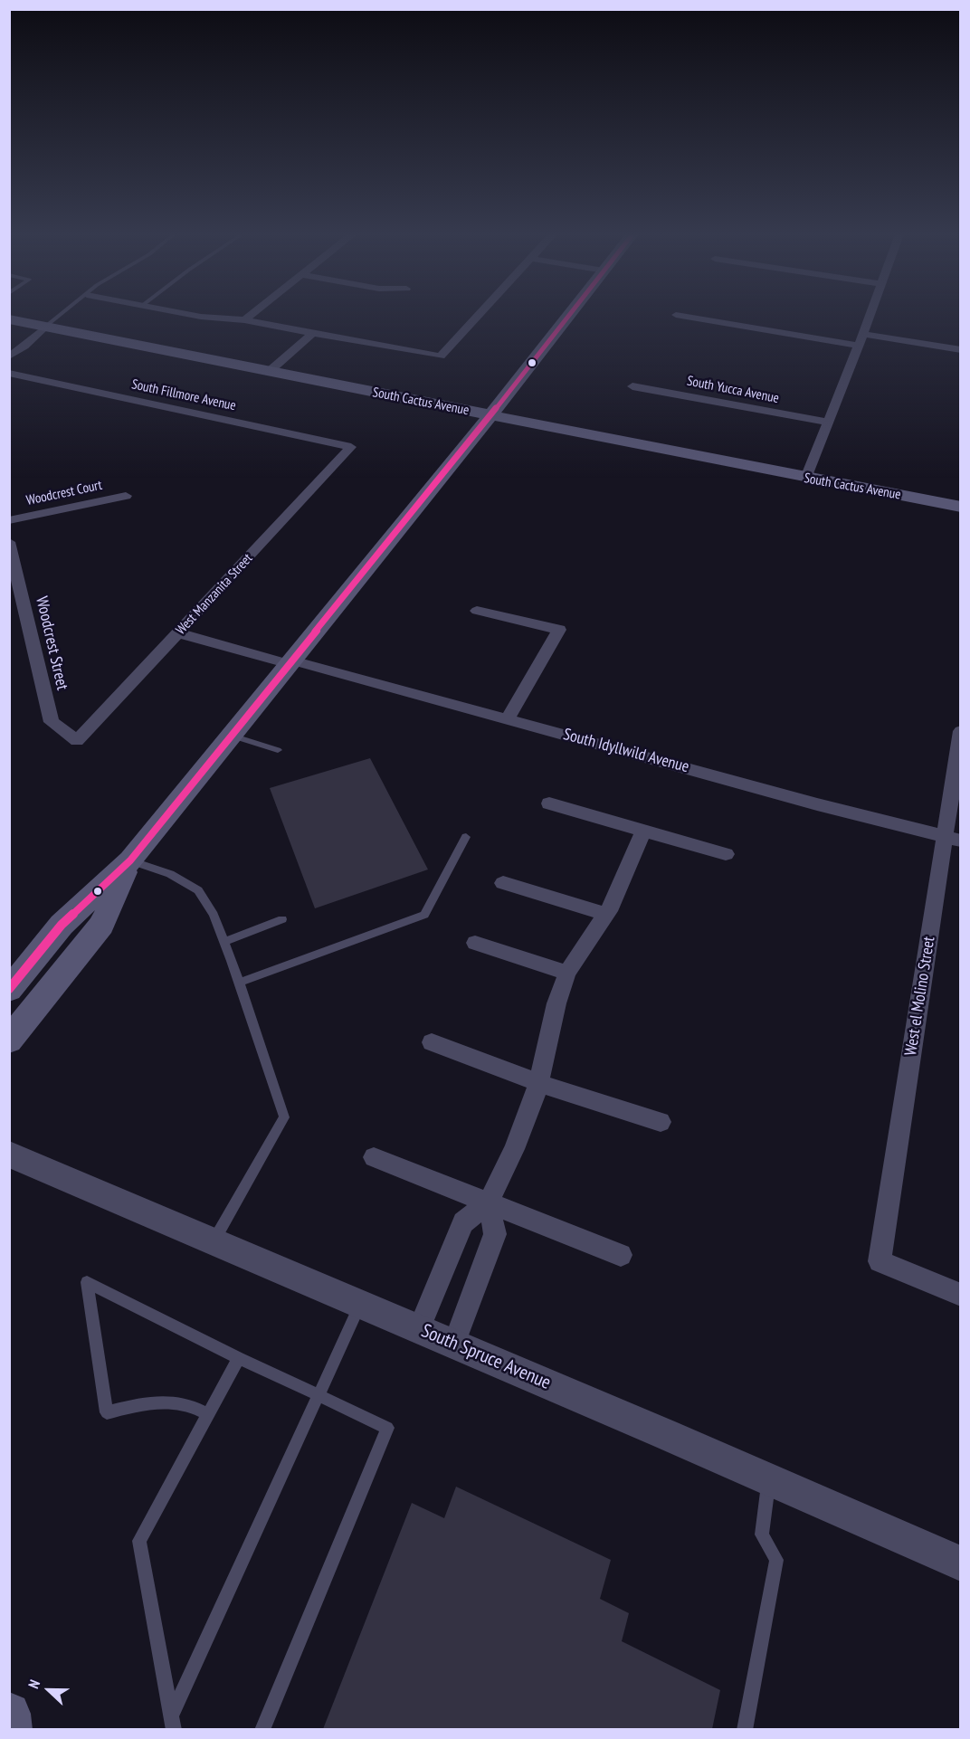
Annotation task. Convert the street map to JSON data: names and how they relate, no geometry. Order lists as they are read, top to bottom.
{
  "streets": {
    "main road": ["South Cactus Avenue"],
    "street": [
      "South Yucca Avenue",
      "South Fillmore Avenue",
      "Woodcrest Court",
      "West Manzanita Street",
      "Woodcrest Street",
      "South Idyllwild Avenue",
      "West el Molino Street",
      "South Spruce Avenue"
    ]
  },
  "crossings": [
    ["South Fillmore Avenue", "West Manzanita Street"],
    ["West Manzanita Street", "Woodcrest Street"],
    ["West Manzanita Street", "South Idyllwild Avenue"],
    ["South Idyllwild Avenue", "West el Molino Street"]
  ],
  "north": "left"
}
